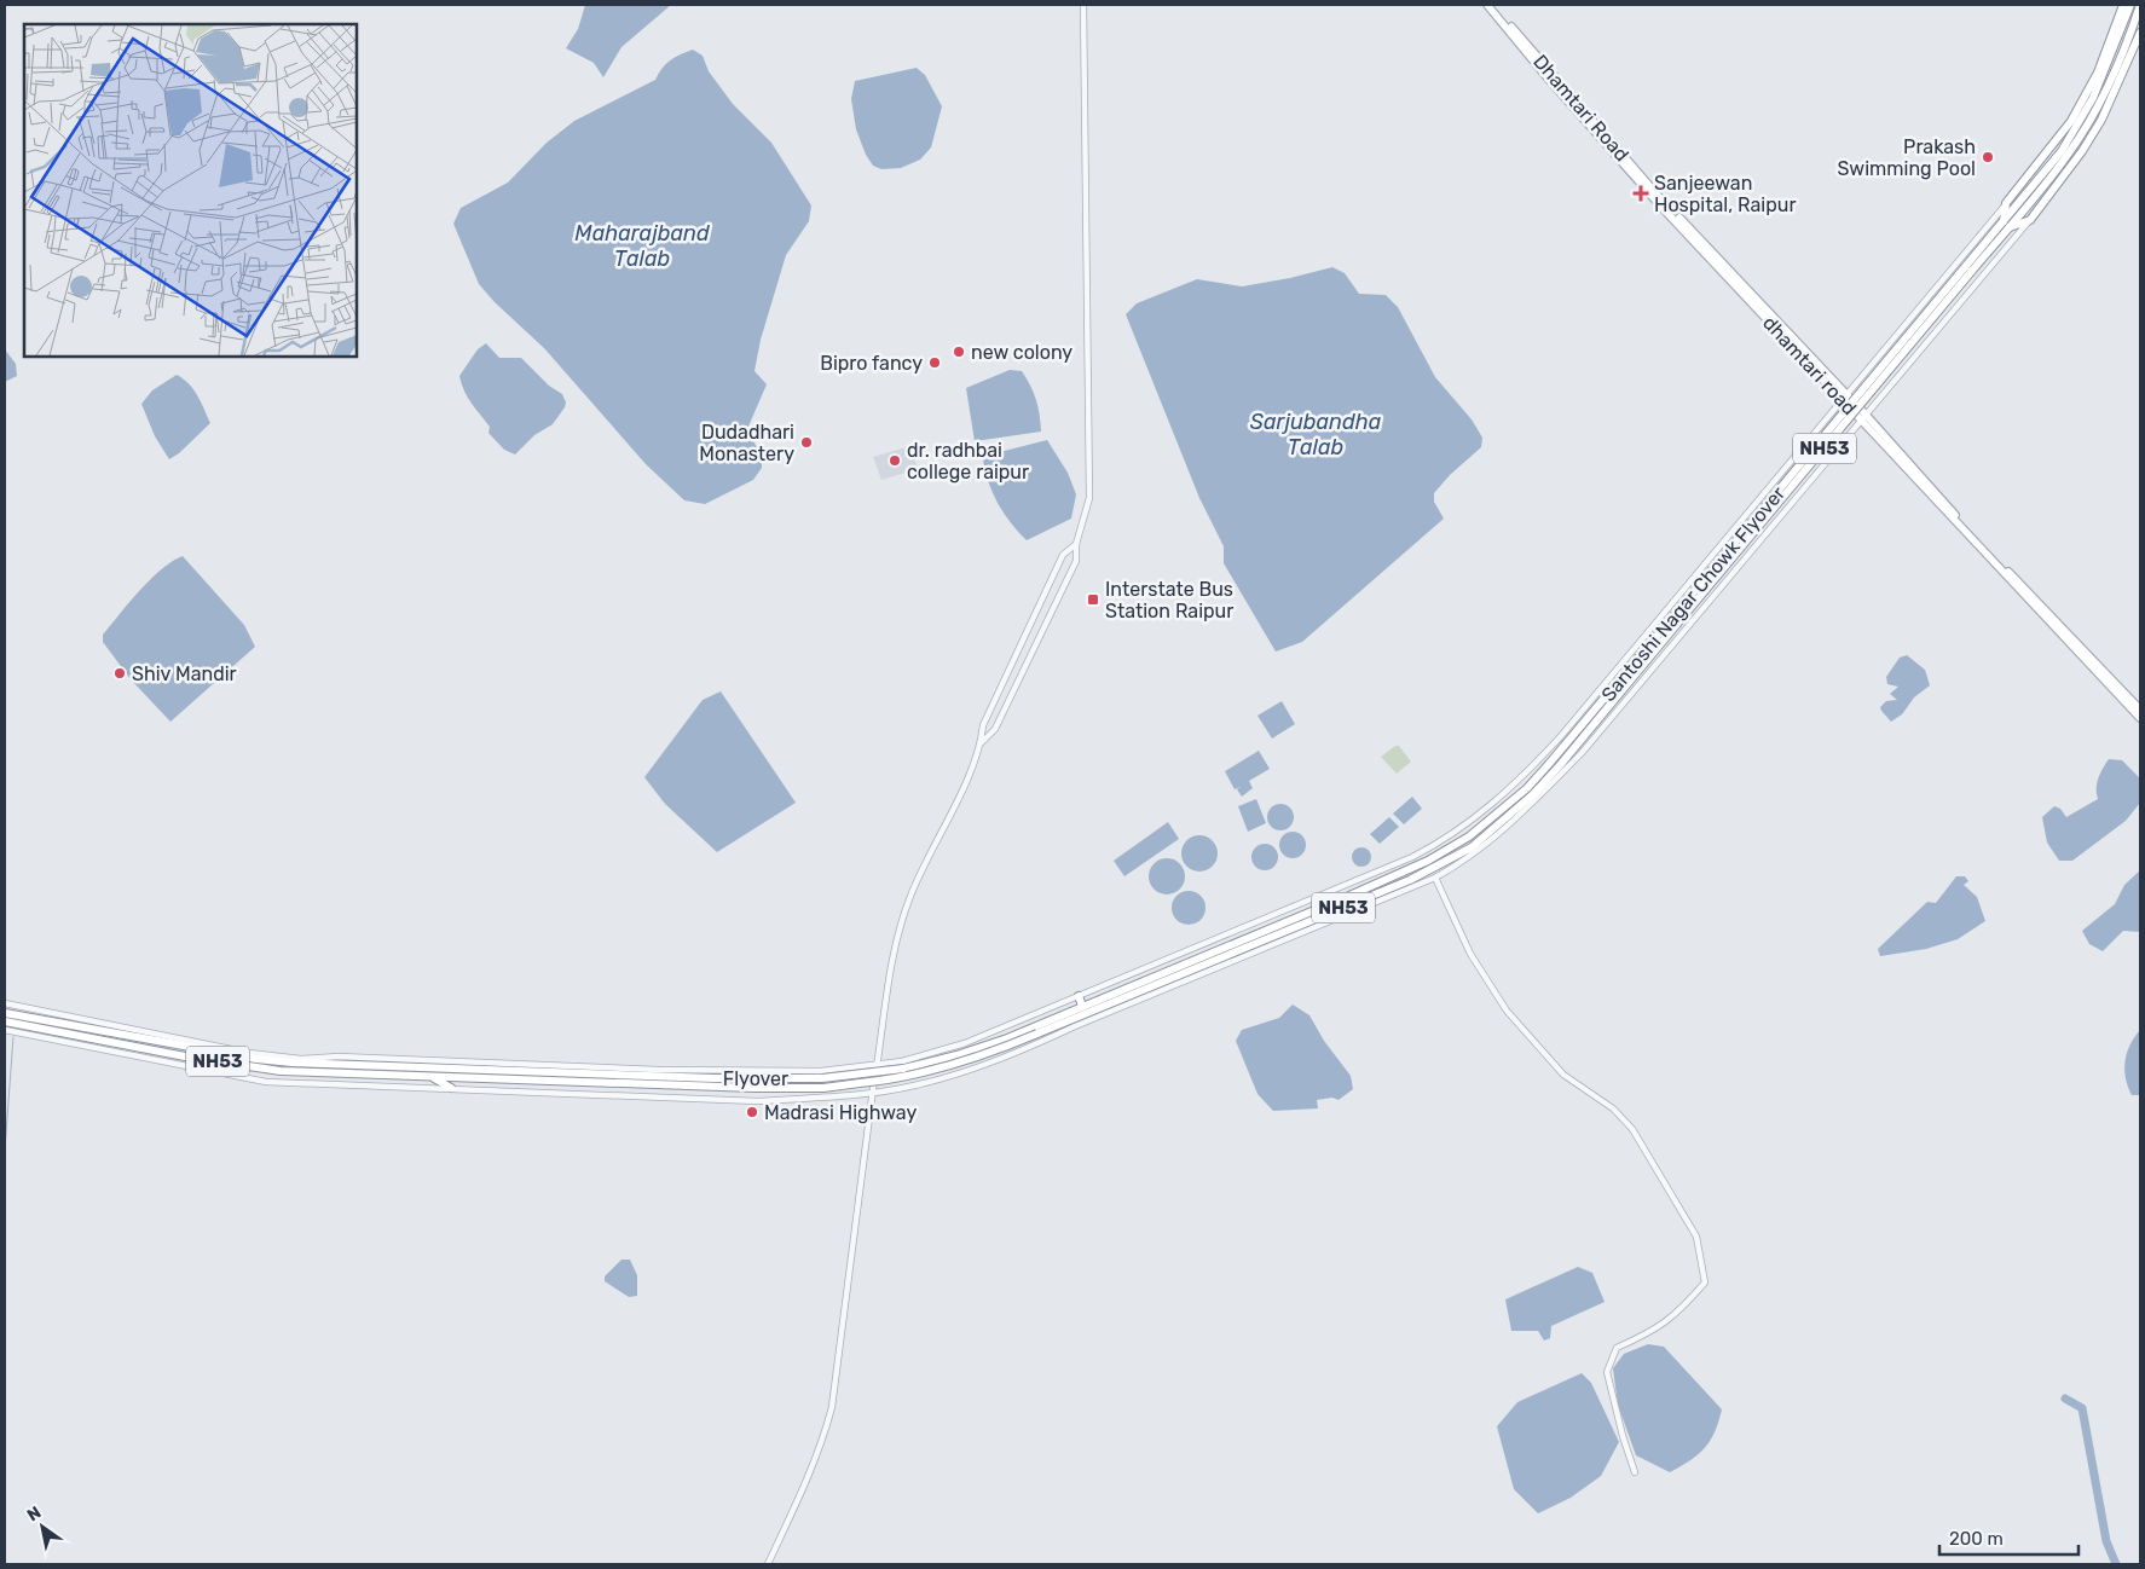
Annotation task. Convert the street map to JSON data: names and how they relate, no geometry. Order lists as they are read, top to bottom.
{
  "streets": {
    "highway": ["NH53", "Santoshi Nagar Chowk Flyover", "Flyover"],
    "main road": ["Dhamtari Road", "dhamtari road"]
  },
  "crossings": [
    ["Dhamtari Road", "dhamtari road"],
    ["NH53", "Santoshi Nagar Chowk Flyover"],
    ["NH53", "Flyover"]
  ],
  "water": ["Maharajband Talab", "Sarjubandha Talab"],
  "places": {
    "other": [
      "Prakash Swimming Pool",
      "new colony",
      "Bipro fancy",
      "Dudadhari Monastery",
      "dr. radhbai college raipur",
      "Shiv Mandir",
      "Madrasi Highway"
    ],
    "health": ["Sanjeewan Hospital, Raipur"],
    "transit": ["Interstate Bus Station Raipur"]
  },
  "scale_bar": "200 m",
  "north": "top left"
}
